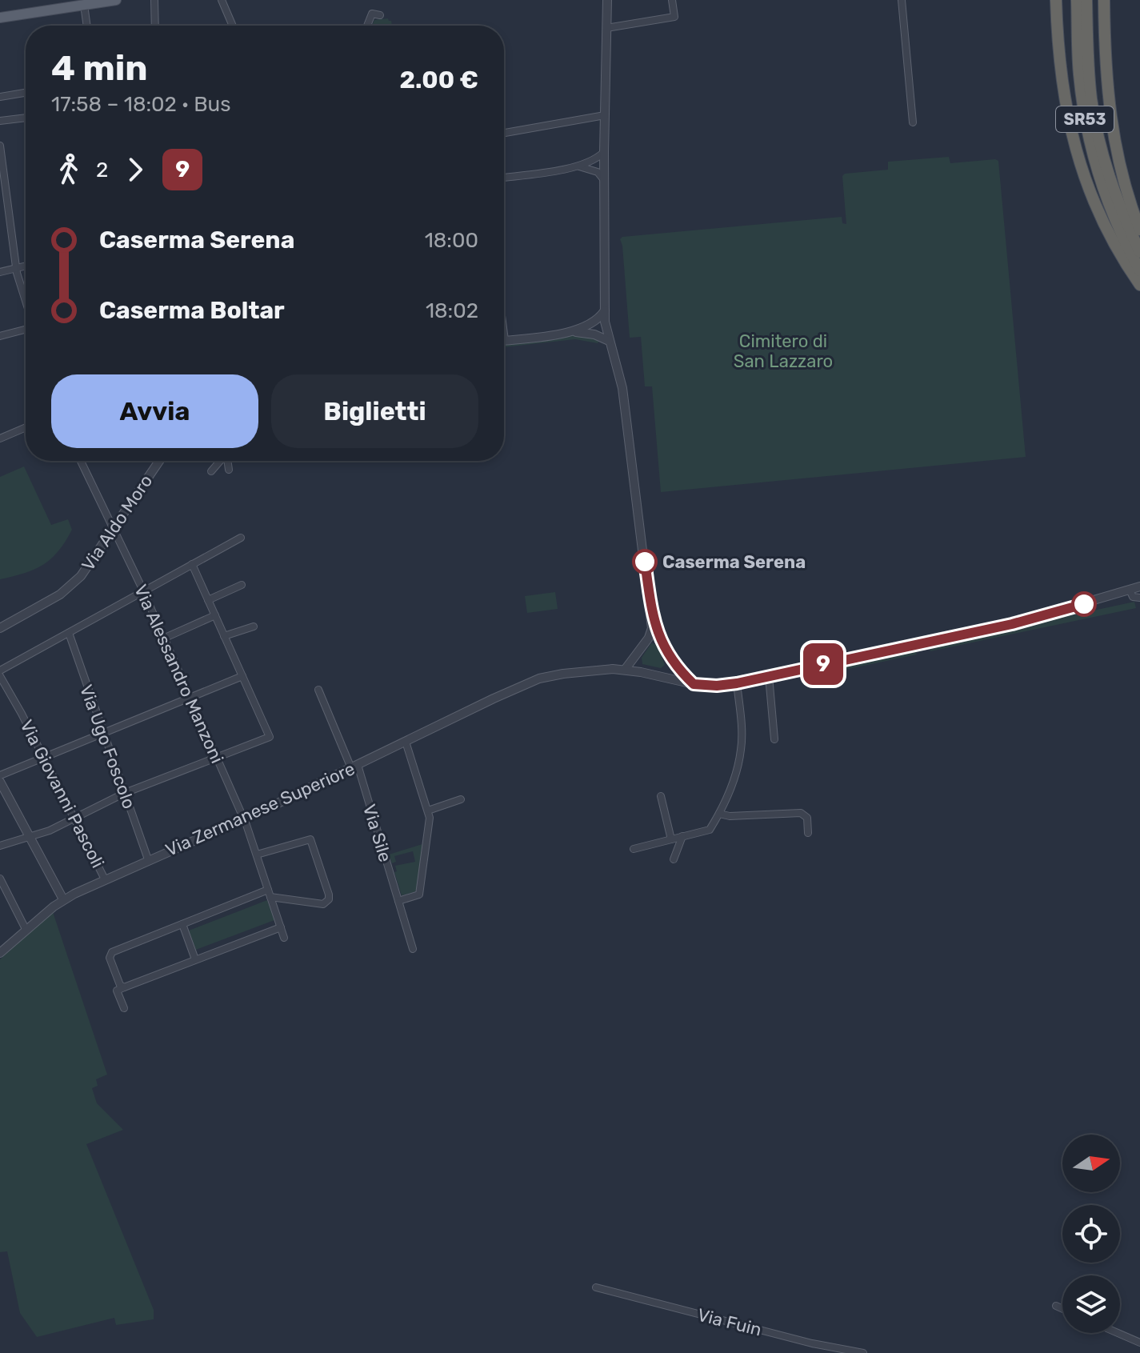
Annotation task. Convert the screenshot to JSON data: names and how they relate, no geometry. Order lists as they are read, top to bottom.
{
  "streets": {
    "highway": ["SR53"],
    "street": [
      "Via Aldo Moro",
      "Via Alessandro Manzoni",
      "Via Ugo Foscolo",
      "Via Giovanni Pascoli",
      "Via Zermanese Superiore",
      "Via Sile",
      "Via Fuin"
    ]
  },
  "crossings": [
    ["Via Aldo Moro", "Via Alessandro Manzoni"],
    ["Via Alessandro Manzoni", "Via Zermanese Superiore"],
    ["Via Ugo Foscolo", "Via Zermanese Superiore"],
    ["Via Giovanni Pascoli", "Via Zermanese Superiore"],
    ["Via Zermanese Superiore", "Via Sile"]
  ],
  "parks": ["Cimitero di San Lazzaro"],
  "places": ["Caserma Serena"],
  "lines": ["bus line 9"],
  "north": "right",
  "page": {
    "on_map": "9",
    "heading": ["4 min", "17:58 – 18:02 · Bus", "2.00 €"],
    "legs": ["2", "9"],
    "list": [
      {
        "name": "Caserma Serena",
        "value": "18:00"
      },
      {
        "name": "Caserma Boltar",
        "value": "18:02"
      }
    ],
    "buttons": ["Avvia", "Biglietti"]
  }
}
